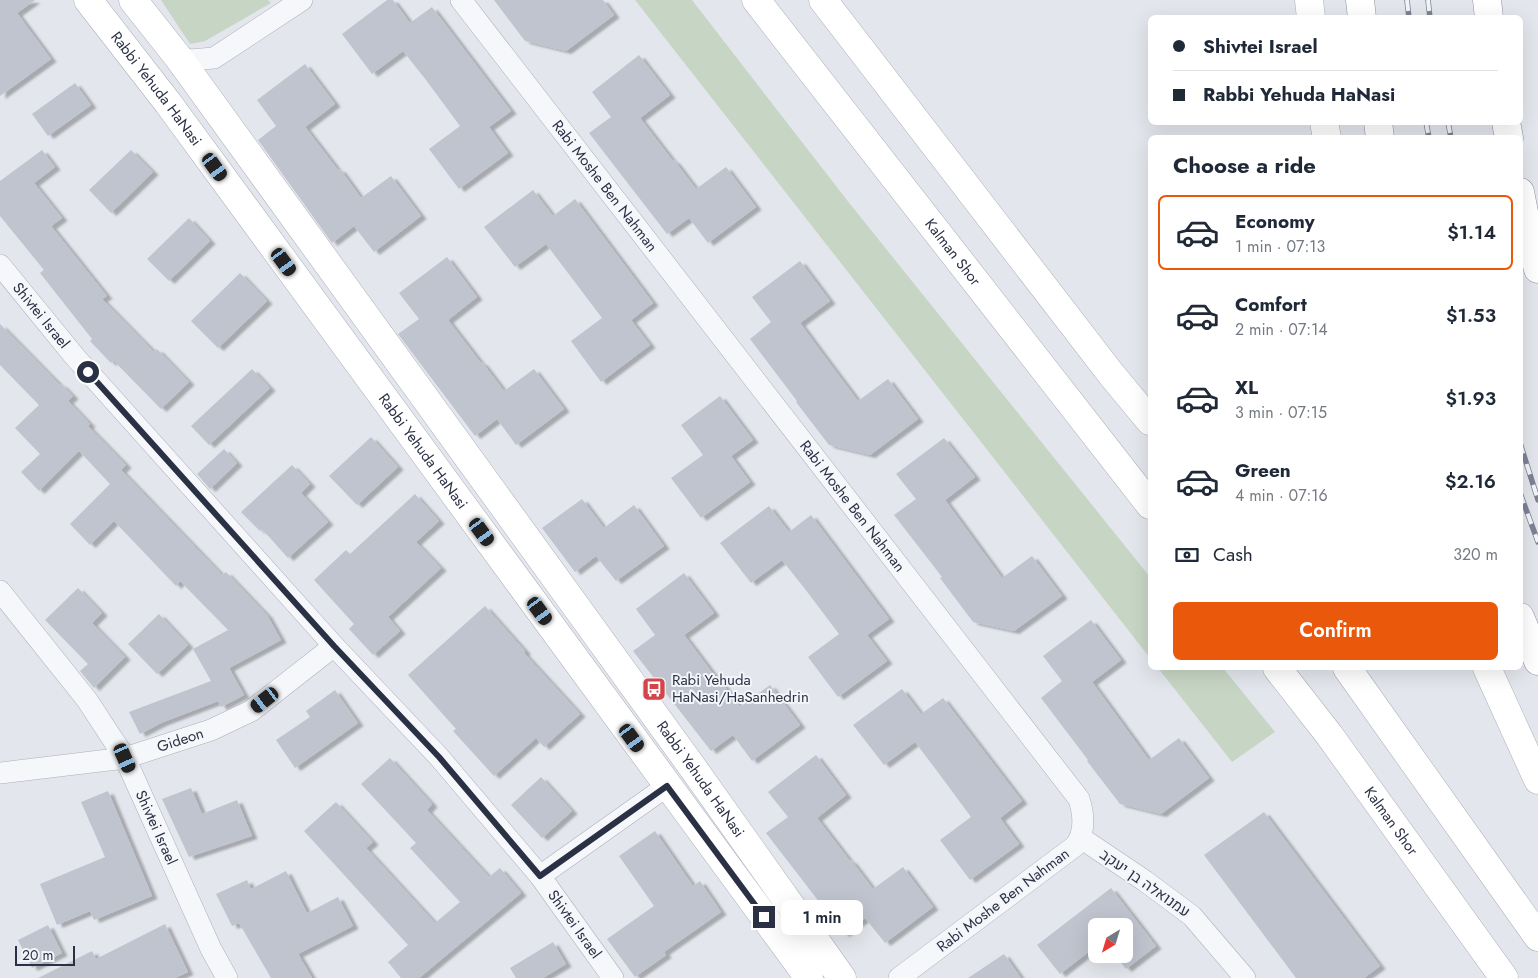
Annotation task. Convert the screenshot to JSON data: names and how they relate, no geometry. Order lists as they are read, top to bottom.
{
  "streets": {
    "main road": ["Rabbi Yehuda HaNasi", "Kalman Shor"],
    "street": [
      "Rabi Moshe Ben Nahman",
      "Shivtei Israel",
      "Gideon",
      "עמנואלה בן יעקב"
    ]
  },
  "crossings": [
    ["Rabi Moshe Ben Nahman", "עמנואלה בן יעקב"],
    ["Shivtei Israel", "Gideon"]
  ],
  "places": {
    "bus stop": ["Rabi Yehuda HaNasi/HaSanhedrin"]
  },
  "scale_bar": "20 m",
  "north": "bottom left",
  "page": {
    "banner": ["Shivtei Israel", "Rabbi Yehuda HaNasi"],
    "heading": "Choose a ride",
    "list": [
      {
        "name": "Economy",
        "note": "1 min · 07:13",
        "value": "$1.14"
      },
      {
        "name": "Comfort",
        "note": "2 min · 07:14",
        "value": "$1.53"
      },
      {
        "name": "XL",
        "note": "3 min · 07:15",
        "value": "$1.93"
      },
      {
        "name": "Green",
        "note": "4 min · 07:16",
        "value": "$2.16"
      }
    ],
    "pay": ["Cash", "320 m"],
    "buttons": "Confirm",
    "bubble": "1 min",
    "scale": "20 m"
  }
}
